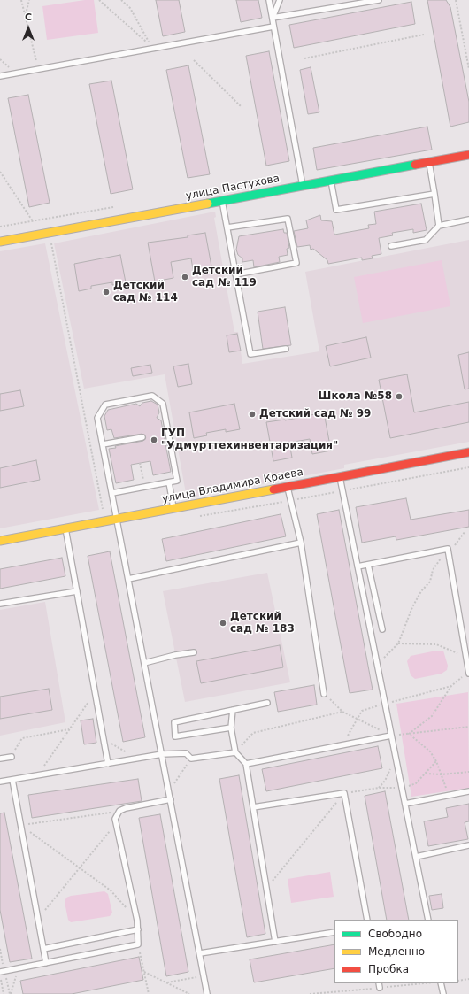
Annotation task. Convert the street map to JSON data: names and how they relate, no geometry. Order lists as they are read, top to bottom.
{
  "streets": {
    "street": ["улица Пастухова", "улица Владимира Краева"]
  },
  "places": [
    "Детский сад № 119",
    "Детский сад № 114",
    "Школа №58",
    "Детский сад № 99",
    "ГУП \"Удмурттехинвентаризация\"",
    "Детский сад № 183"
  ],
  "legend": ["Свободно", "Медленно", "Пробка"],
  "north": "top"
}
